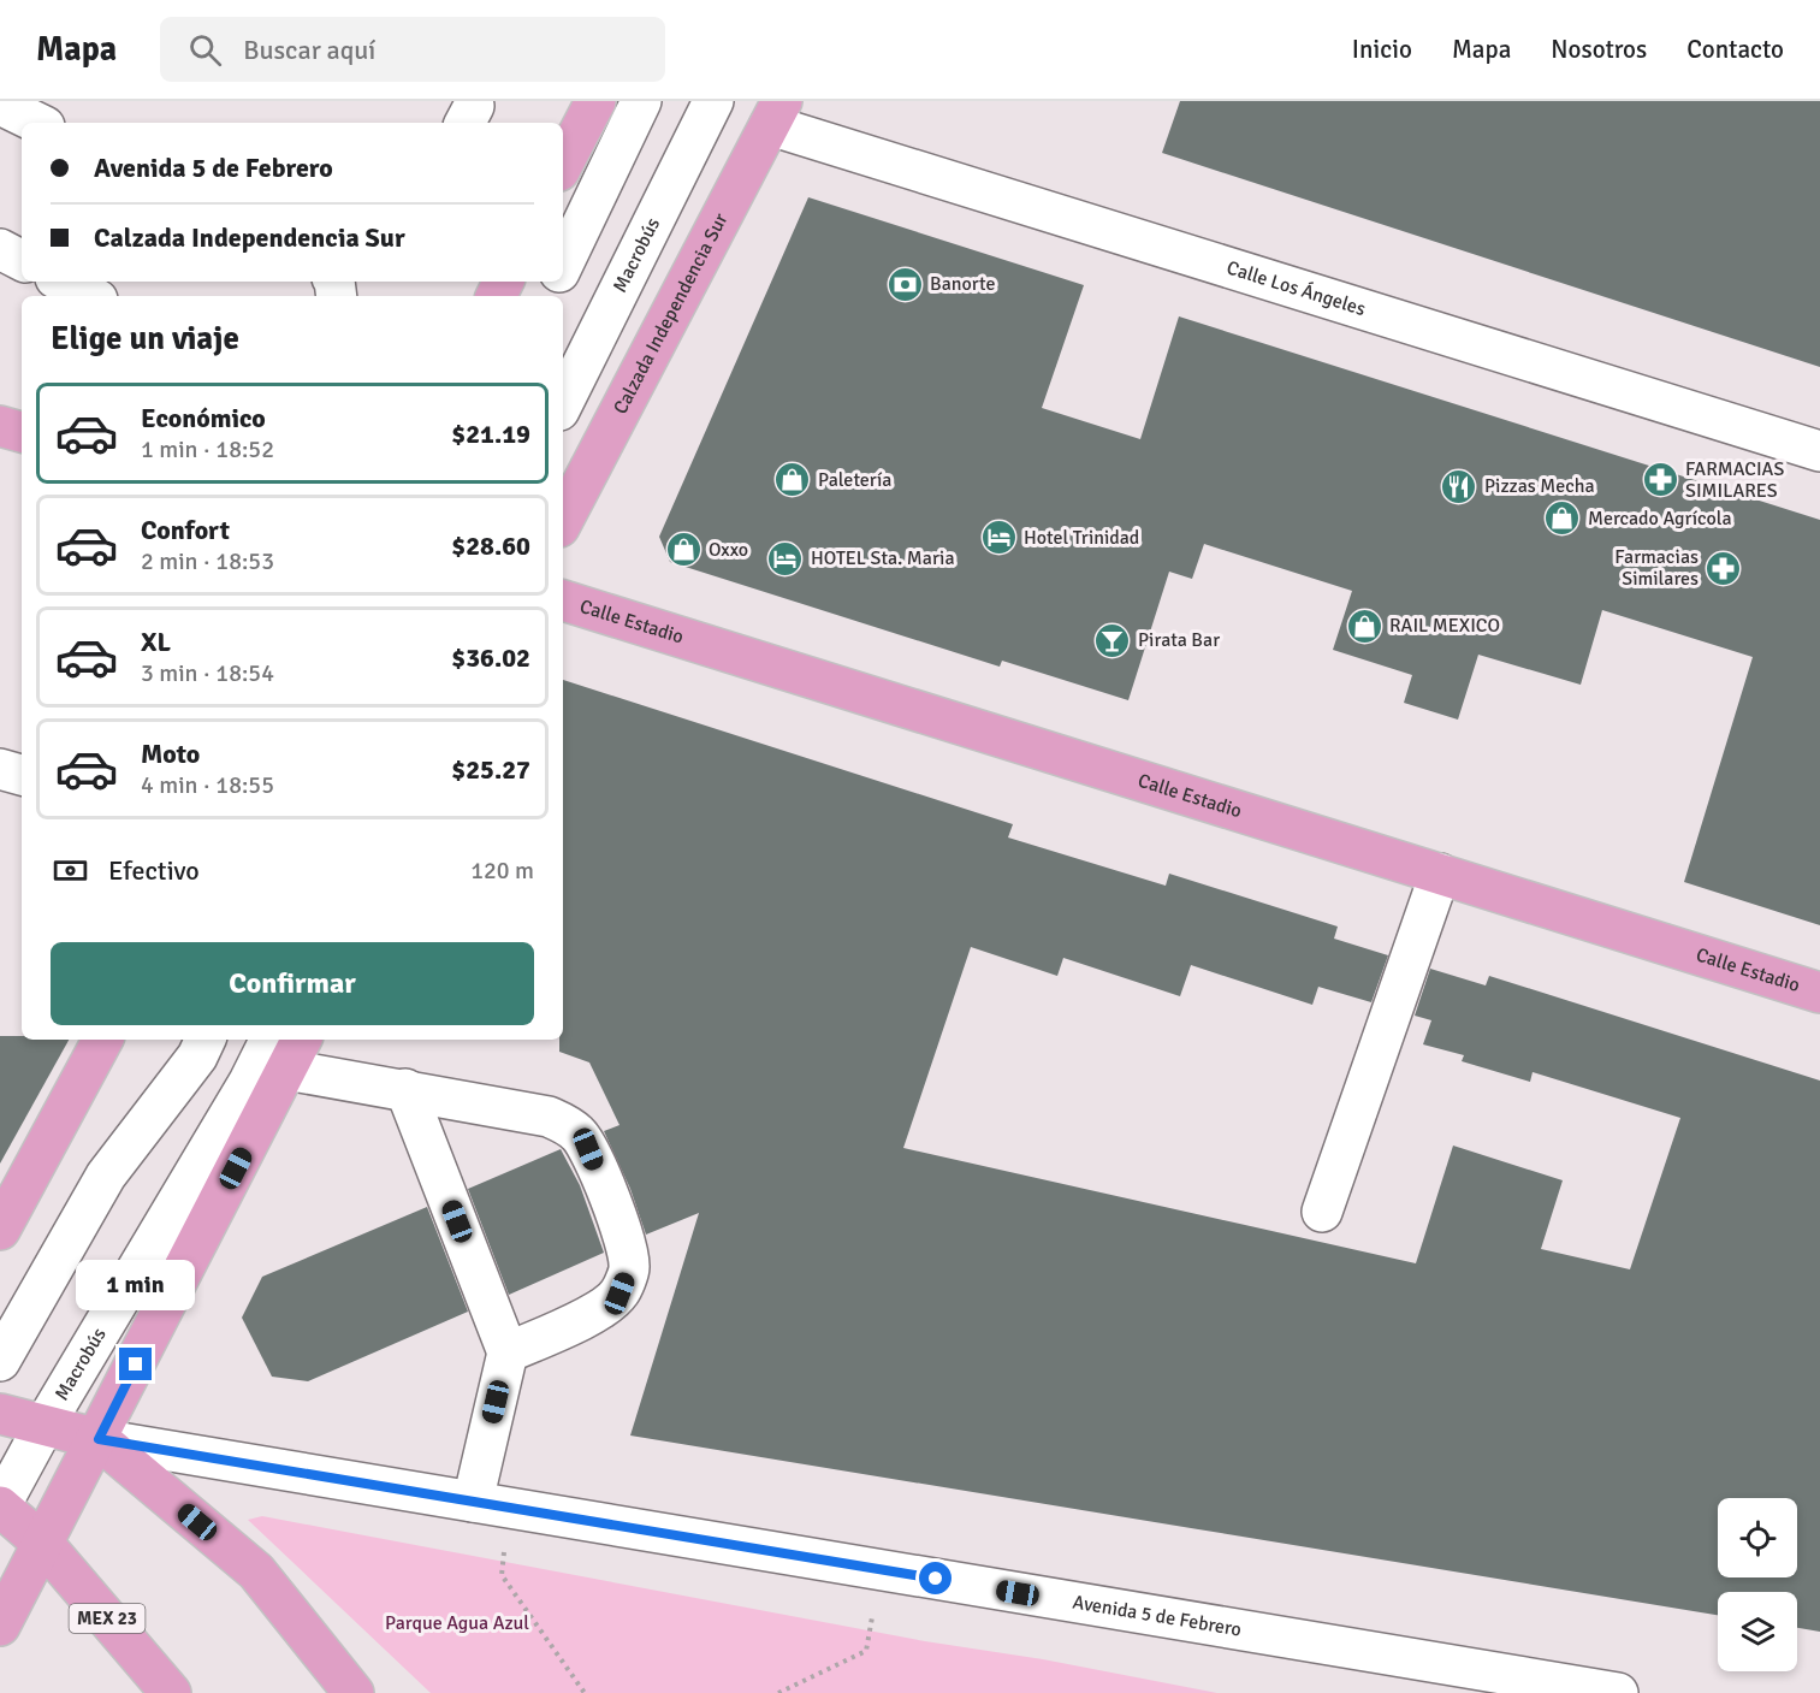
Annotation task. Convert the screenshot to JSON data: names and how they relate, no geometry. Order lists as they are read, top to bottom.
{
  "streets": {
    "main road": ["Calzada Independencia Sur", "Calle Estadio", "MEX 23"],
    "street": ["Macrobús", "Calle Los Ángeles", "Avenida 5 de Febrero"]
  },
  "crossings": [
    ["Macrobús", "MEX 23"],
    ["Calle Los Ángeles", "Calzada Independencia Sur"]
  ],
  "parks": ["Parque Agua Azul"],
  "places": {
    "bank": ["Banorte"],
    "shop": [
      "Paletería",
      "Mercado Agrícola",
      "Oxxo",
      "RAIL MEXICO"
    ],
    "pharmacy": ["FARMACIAS SIMILARES", "Farmacias Similares"],
    "restaurant": ["Pizzas Mecha"],
    "hotel": ["Hotel Trinidad", "HOTEL Sta. Maria"],
    "bar": ["Pirata Bar"]
  },
  "page": {
    "header": "Mapa",
    "search": "Buscar aquí",
    "nav": [
      "Inicio",
      "Mapa",
      "Nosotros",
      "Contacto"
    ],
    "banner": ["Avenida 5 de Febrero", "Calzada Independencia Sur"],
    "heading": "Elige un viaje",
    "list": [
      {
        "name": "Económico",
        "note": "1 min · 18:52",
        "value": "$21.19"
      },
      {
        "name": "Confort",
        "note": "2 min · 18:53",
        "value": "$28.60"
      },
      {
        "name": "XL",
        "note": "3 min · 18:54",
        "value": "$36.02"
      },
      {
        "name": "Moto",
        "note": "4 min · 18:55",
        "value": "$25.27"
      }
    ],
    "pay": ["Efectivo", "120 m"],
    "buttons": "Confirmar",
    "bubble": "1 min"
  }
}
